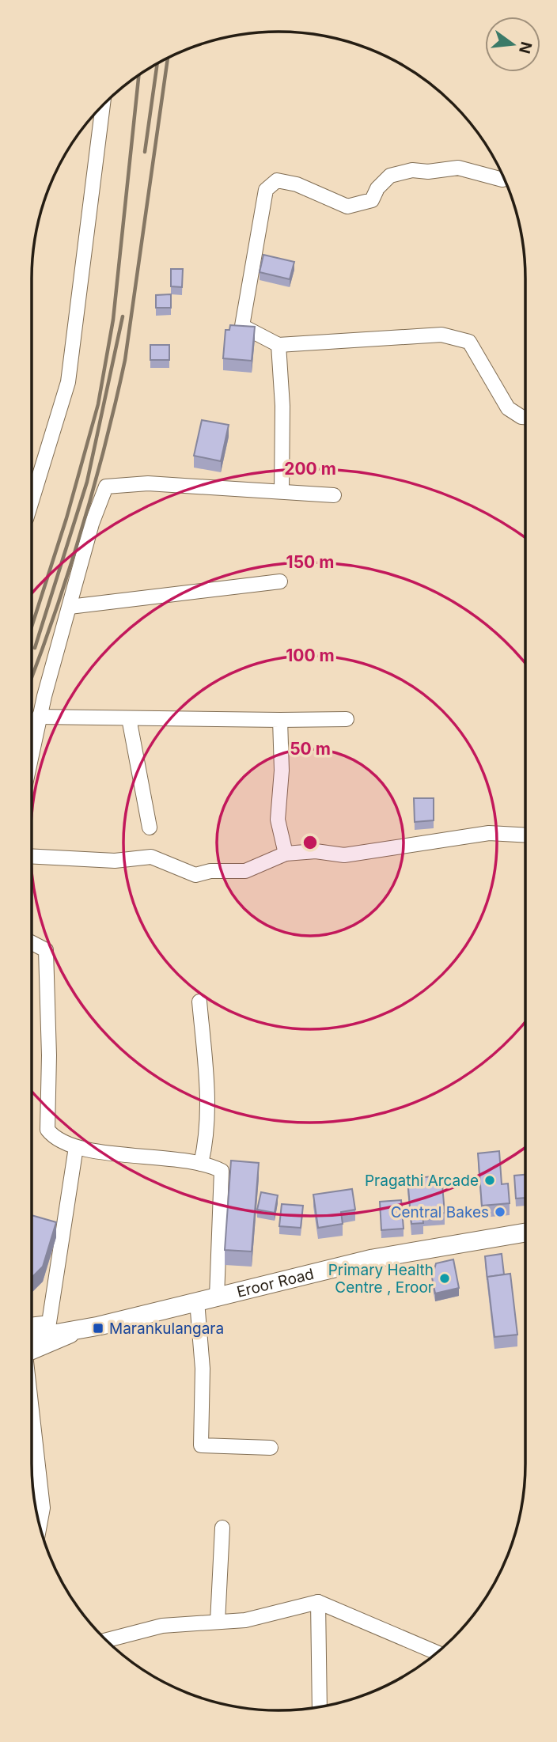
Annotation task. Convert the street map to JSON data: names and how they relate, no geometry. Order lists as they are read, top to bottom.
{
  "streets": {
    "main road": ["Eroor Road"]
  },
  "places": {
    "other": ["Pragathi Arcade", "Central Bakes", "Primary Health Centre , Eroor"],
    "transit": ["Marankulangara"]
  },
  "north": "right",
  "rings": [
    "200 m",
    "150 m",
    "100 m",
    "50 m"
  ]
}
